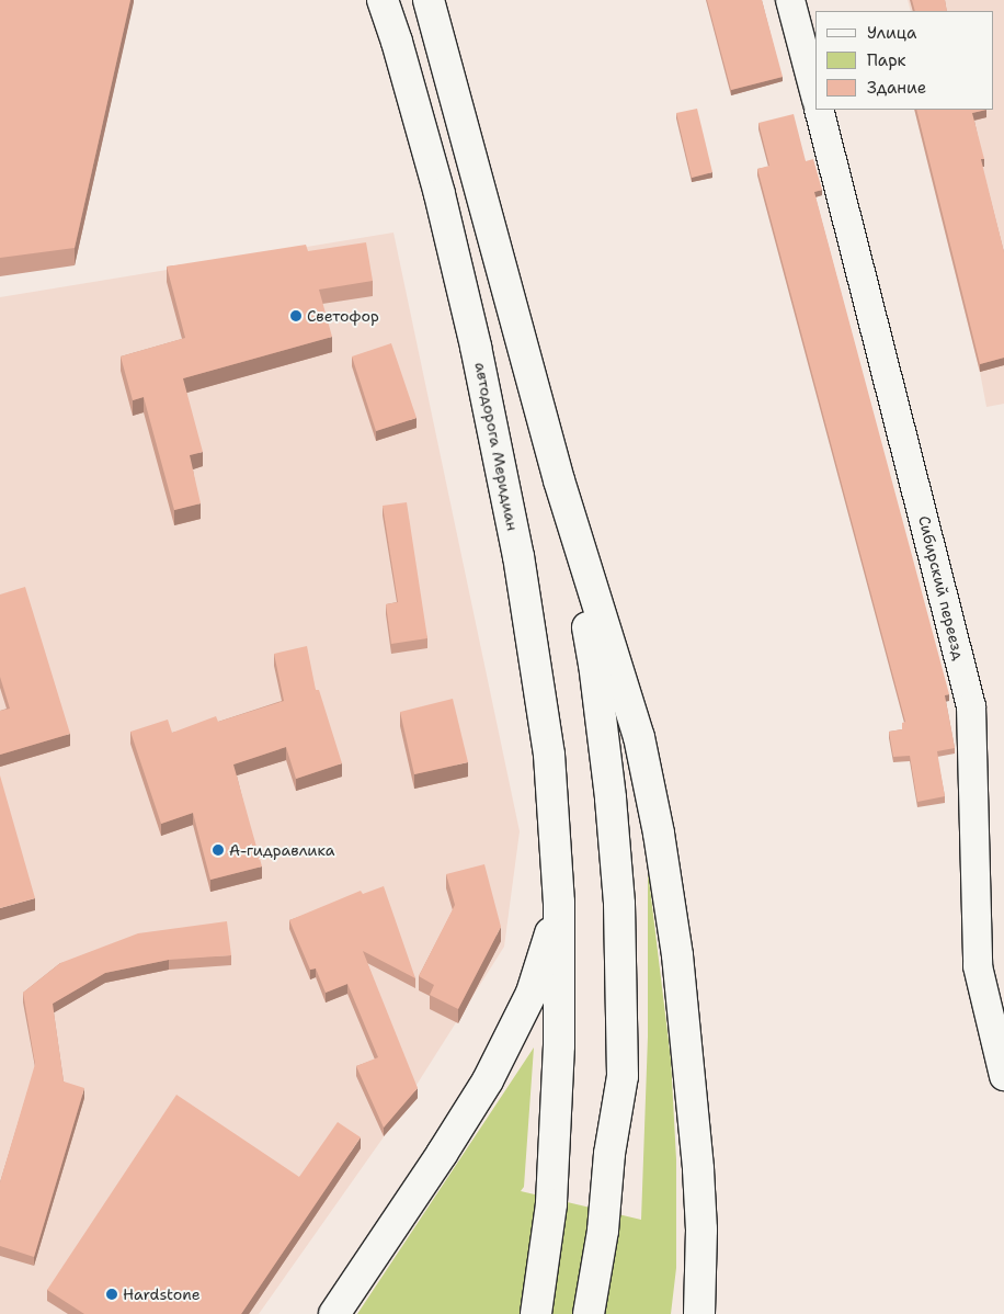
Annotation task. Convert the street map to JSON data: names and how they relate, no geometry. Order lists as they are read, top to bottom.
{
  "streets": {
    "main road": ["автодорога Меридиан"],
    "street": ["Сибирский переезд"]
  },
  "places": ["Светофор", "А-гидравлика", "Hardstone"],
  "legend": ["Улица", "Парк", "Здание"]
}
